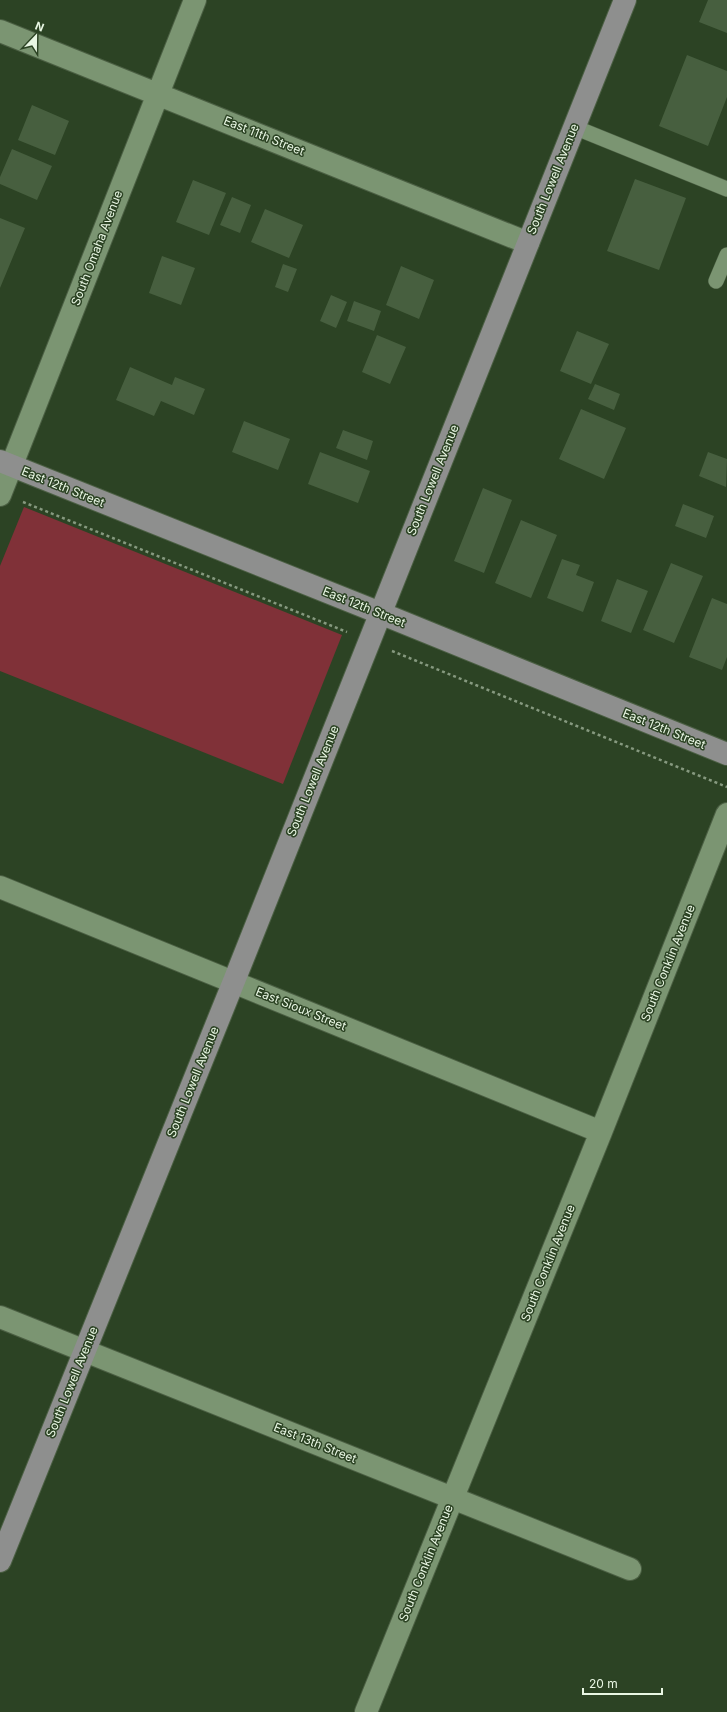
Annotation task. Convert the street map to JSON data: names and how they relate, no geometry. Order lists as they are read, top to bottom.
{
  "streets": {
    "street": [
      "East 11th Street",
      "South Lowell Avenue",
      "South Omaha Avenue",
      "East 12th Street",
      "South Conklin Avenue",
      "East Sioux Street",
      "East 13th Street"
    ]
  },
  "crossings": [
    ["East 11th Street", "South Lowell Avenue"],
    ["East 11th Street", "South Omaha Avenue"],
    ["South Lowell Avenue", "East 12th Street"],
    ["South Lowell Avenue", "East Sioux Street"],
    ["South Lowell Avenue", "East 13th Street"],
    ["South Omaha Avenue", "East 12th Street"],
    ["South Conklin Avenue", "East Sioux Street"],
    ["South Conklin Avenue", "East 13th Street"]
  ],
  "scale_bar": "20 m",
  "north": "top"
}
